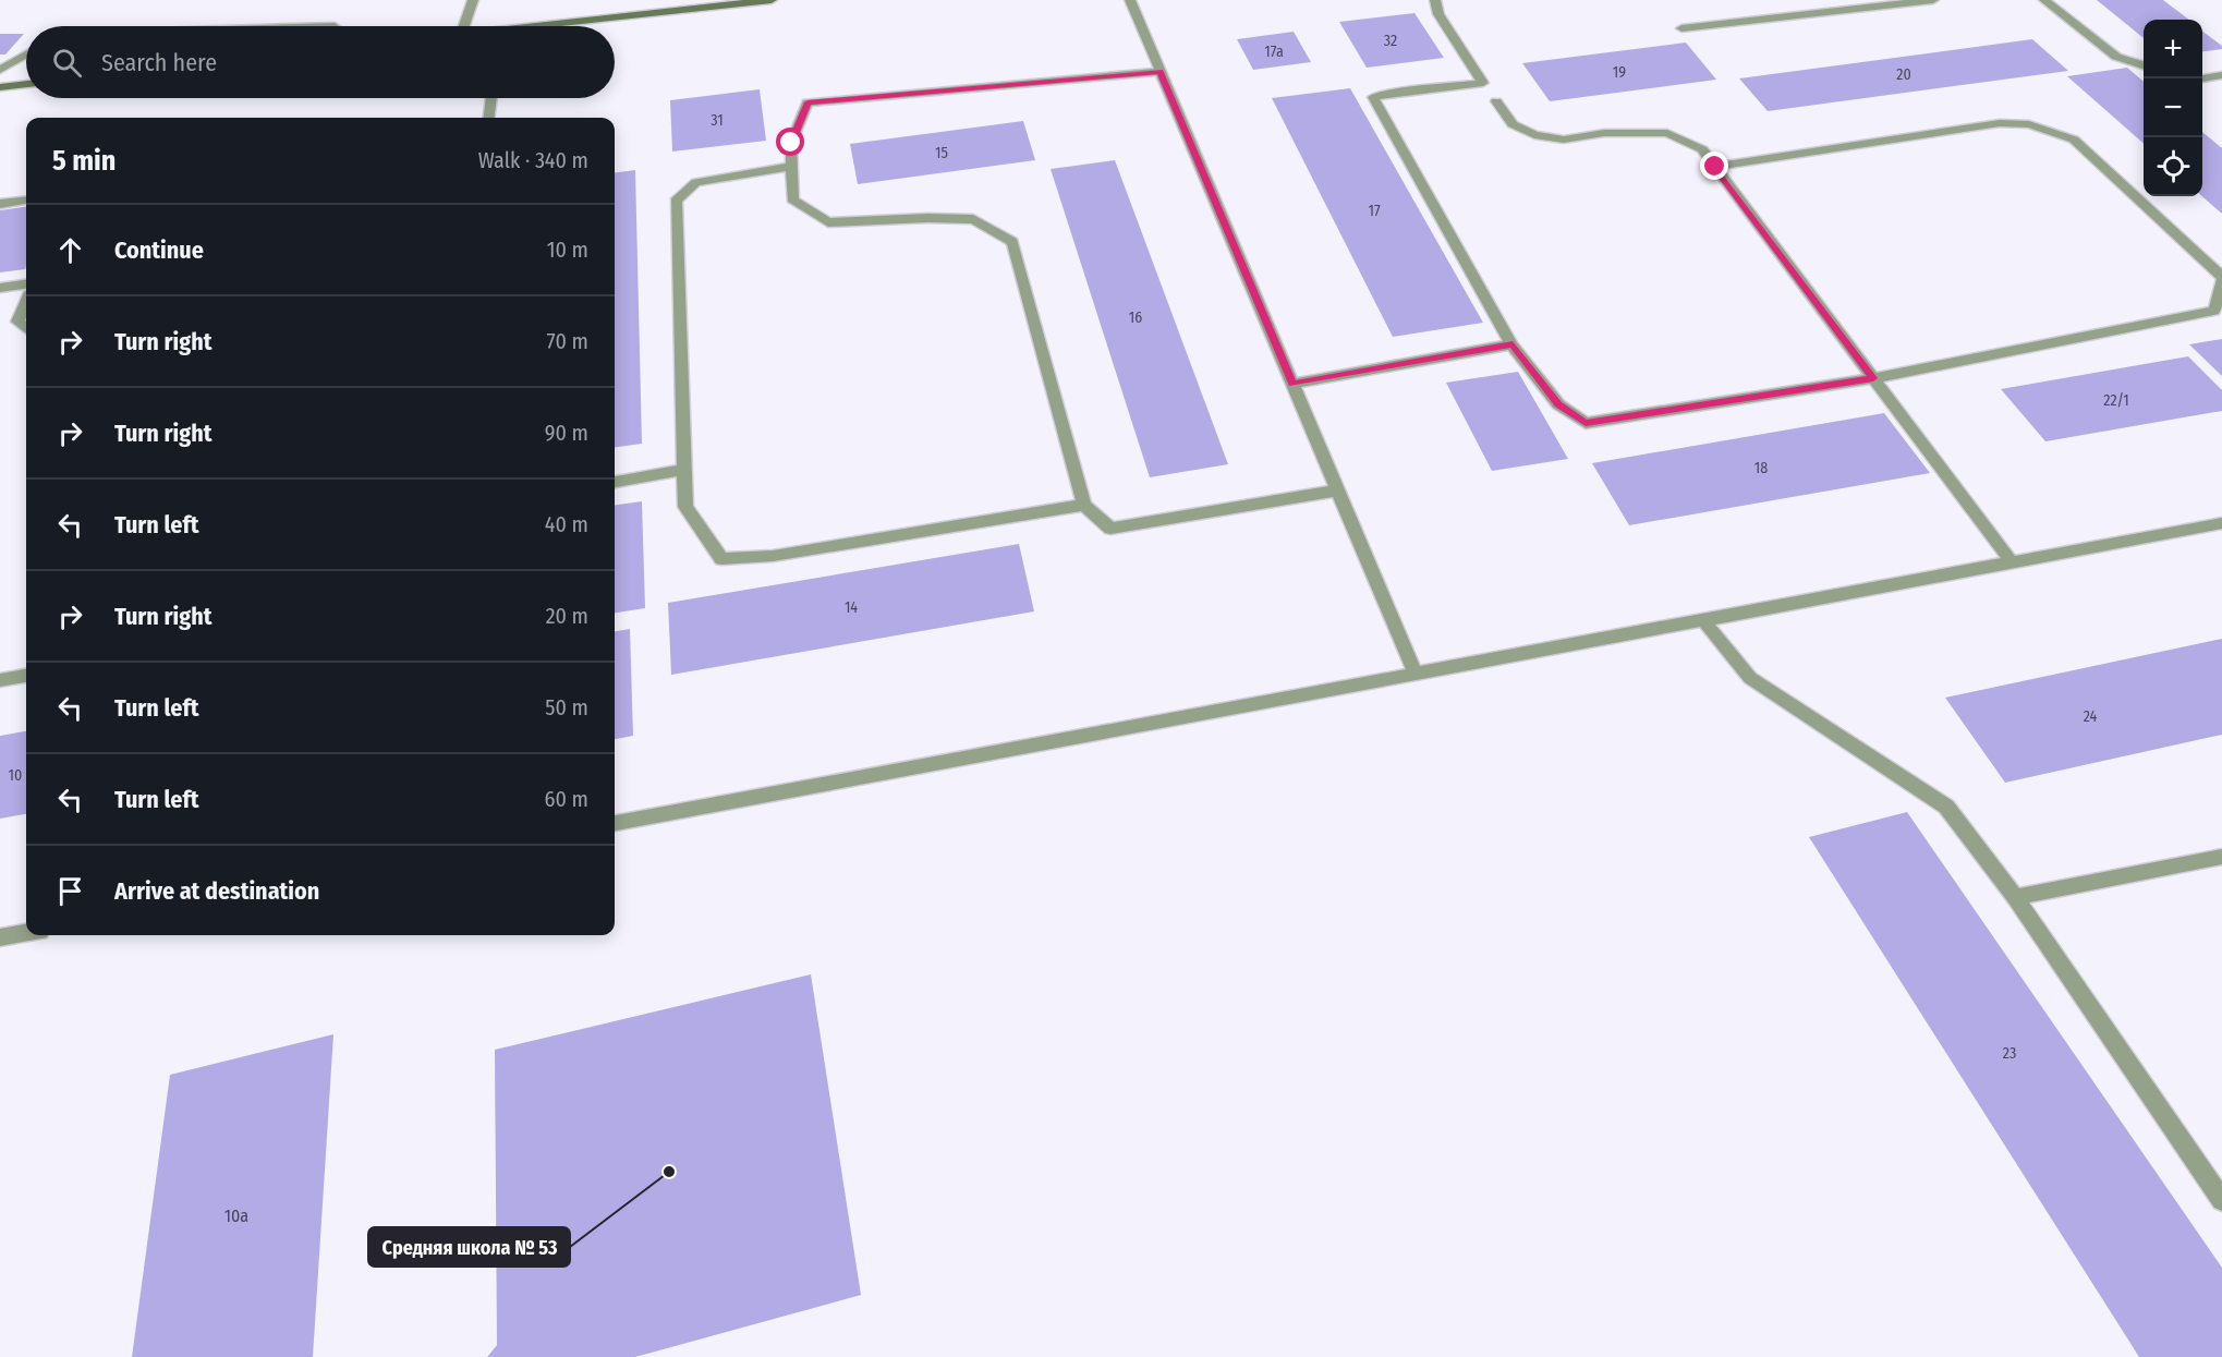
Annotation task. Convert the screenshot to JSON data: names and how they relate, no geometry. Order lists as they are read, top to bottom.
{
  "places": ["Средняя школа № 53"],
  "house_numbers": [
    "32",
    "17а",
    "19",
    "20",
    "31",
    "15",
    "17",
    "16",
    "22/1",
    "18",
    "14",
    "24",
    "10",
    "23",
    "10а"
  ],
  "page": {
    "map_buttons": ["+", "−"],
    "search": "Search here",
    "heading": ["5 min", "Walk · 340 m"],
    "list": [
      ["Continue", "10 m"],
      ["Turn right", "70 m"],
      ["Turn right", "90 m"],
      ["Turn left", "40 m"],
      ["Turn right", "20 m"],
      ["Turn left", "50 m"],
      ["Turn left", "60 m"],
      "Arrive at destination"
    ]
  }
}
